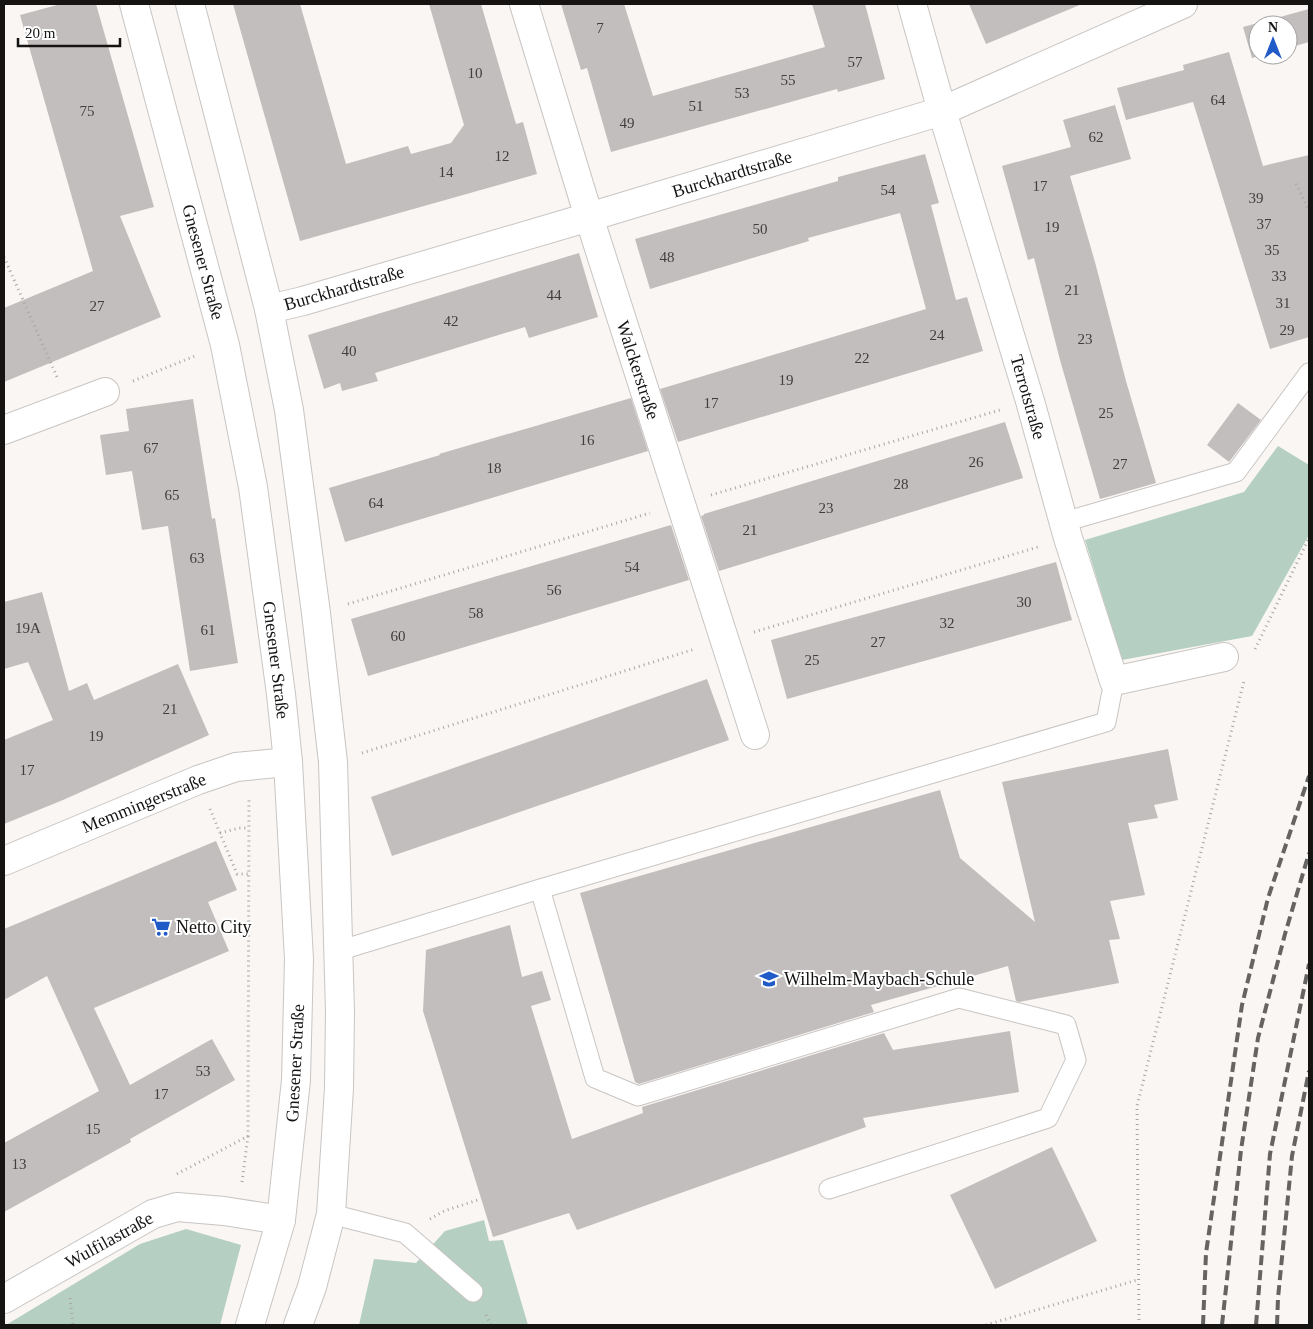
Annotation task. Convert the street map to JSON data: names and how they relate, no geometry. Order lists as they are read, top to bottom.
{
  "streets": {
    "street": [
      "Burckhardtstraße",
      "Gnesener Straße",
      "Walckerstraße",
      "Terrotstraße",
      "Memmingerstraße",
      "Wulfilastraße"
    ]
  },
  "crossings": [
    ["Burckhardtstraße", "Walckerstraße"],
    ["Burckhardtstraße", "Terrotstraße"],
    ["Gnesener Straße", "Memmingerstraße"],
    ["Gnesener Straße", "Wulfilastraße"]
  ],
  "places": {
    "supermarket": ["Netto City"],
    "school or university": ["Wilhelm-Maybach-Schule"]
  },
  "house_numbers": [
    "7",
    "57",
    "10",
    "55",
    "53",
    "64",
    "51",
    "75",
    "49",
    "62",
    "12",
    "14",
    "17",
    "54",
    "39",
    "37",
    "19",
    "50",
    "35",
    "48",
    "33",
    "21",
    "44",
    "31",
    "27",
    "42",
    "29",
    "24",
    "23",
    "40",
    "22",
    "19",
    "17",
    "25",
    "16",
    "67",
    "26",
    "27",
    "18",
    "28",
    "65",
    "64",
    "23",
    "21",
    "63",
    "54",
    "56",
    "30",
    "58",
    "32",
    "19A",
    "61",
    "60",
    "27",
    "25",
    "21",
    "19",
    "17",
    "53",
    "17",
    "15",
    "13"
  ],
  "scale_bar": "20 m",
  "north": "top"
}
